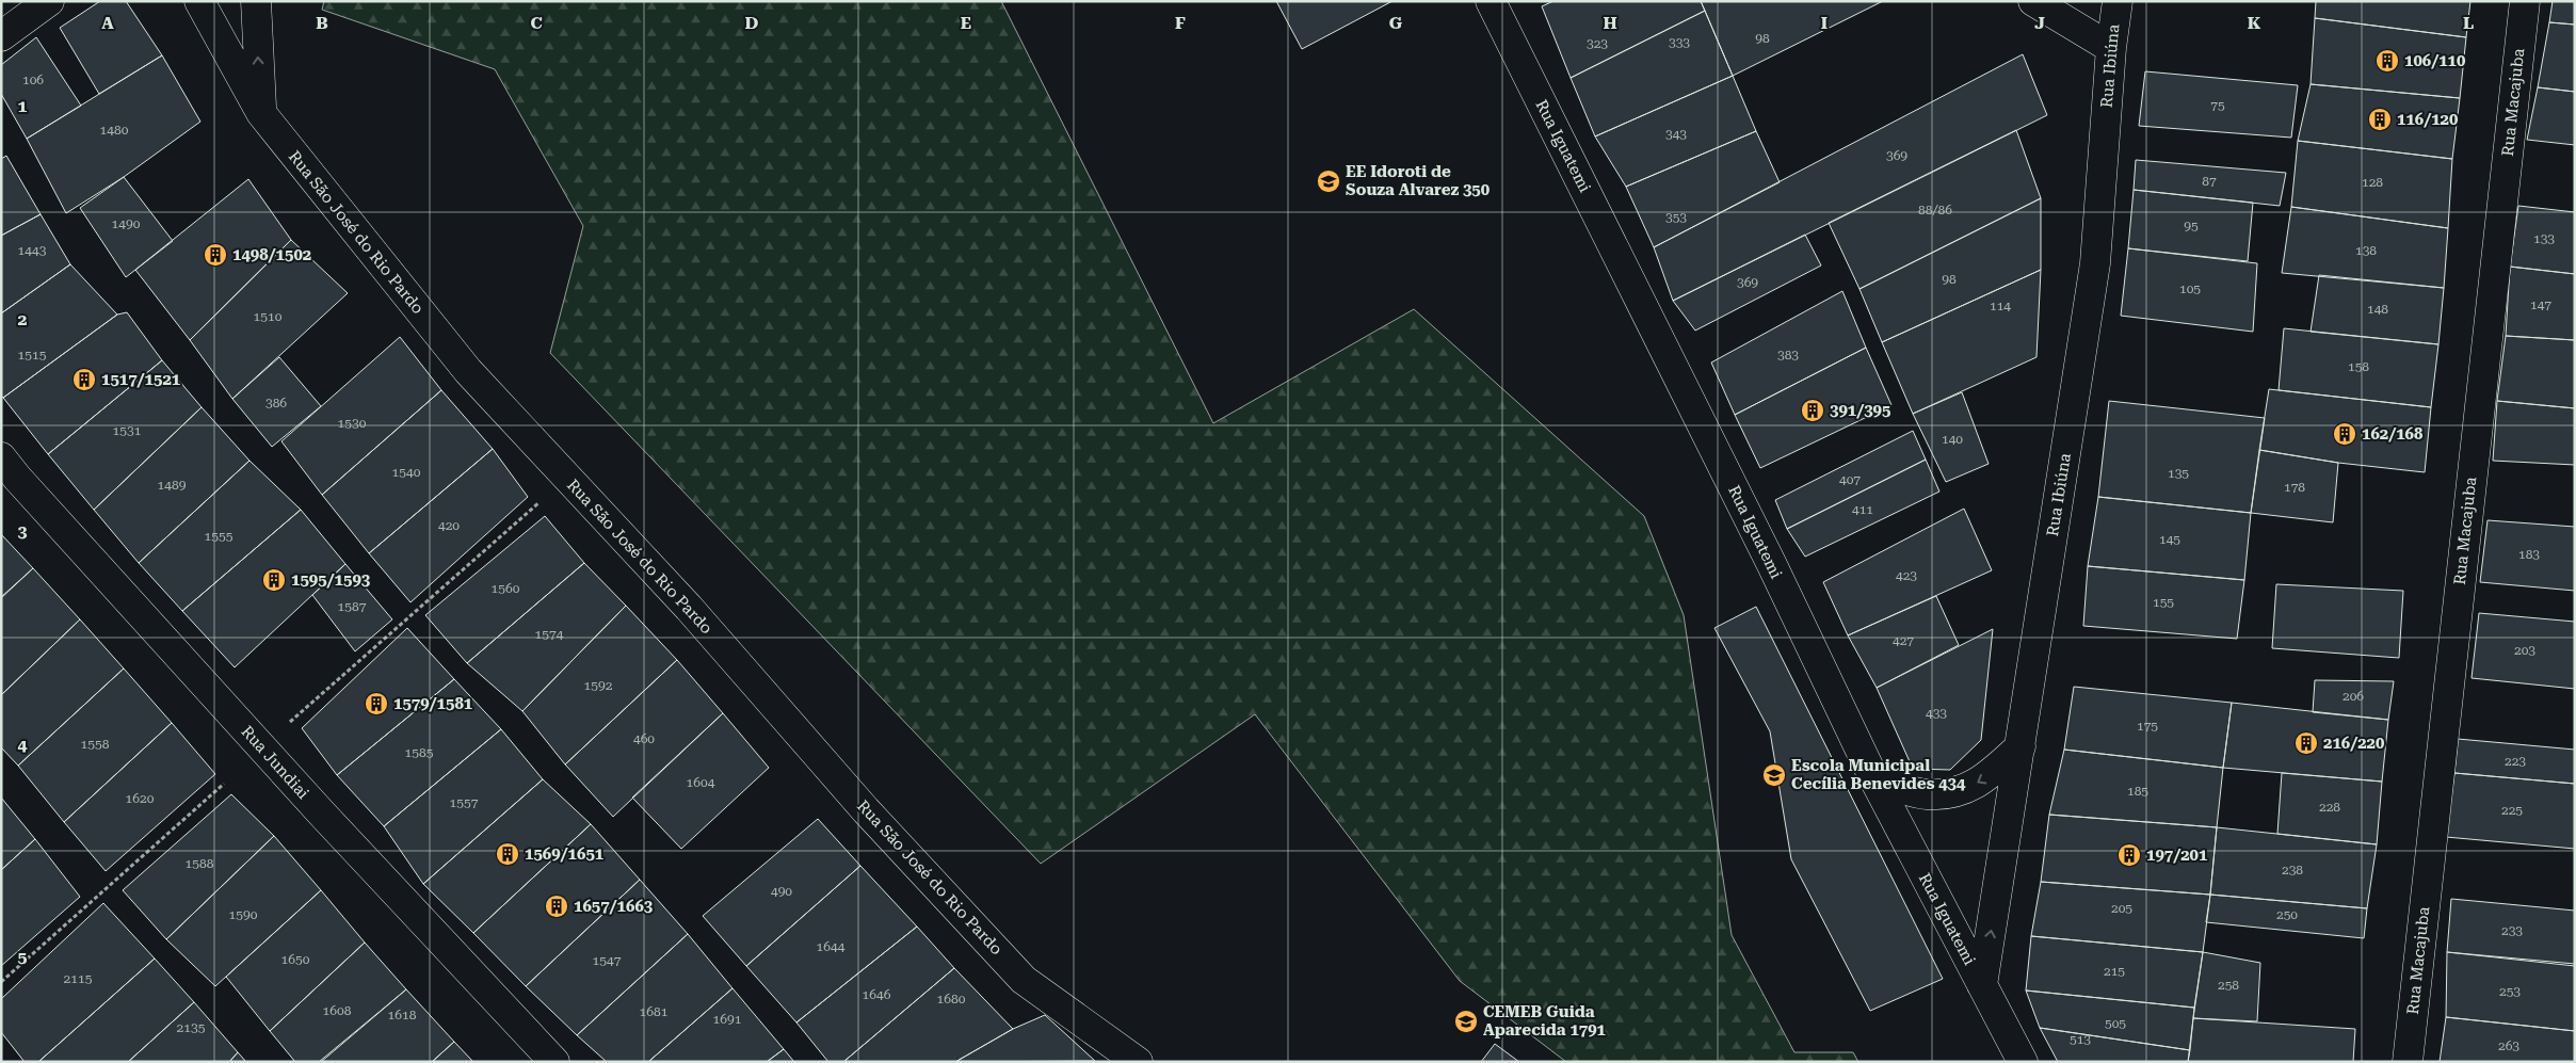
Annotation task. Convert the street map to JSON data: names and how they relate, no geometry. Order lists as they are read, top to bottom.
{
  "streets": {
    "street": [
      "Rua Ibiúna",
      "Rua Macajuba",
      "Rua Iguatemi",
      "Rua São José do Rio Pardo",
      "Rua Jundiai"
    ]
  },
  "crossings": [
    ["Rua Ibiúna", "Rua Iguatemi"]
  ],
  "places": {
    "building": [
      "106/110",
      "116/120",
      "1498/1502",
      "1517/1521",
      "391/395",
      "162/168",
      "1595/1593",
      "1579/1581",
      "216/220",
      "1569/1651",
      "197/201",
      "1657/1663"
    ],
    "school or university": ["EE Idoroti de Souza Alvarez 350", "Escola Municipal Cecília Benevides 434", "CEMEB Guida Aparecida 1791"]
  },
  "house_numbers": [
    "98",
    "333",
    "323",
    "106",
    "75",
    "1480",
    "343",
    "369",
    "87",
    "128",
    "88/86",
    "353",
    "1490",
    "95",
    "133",
    "1443",
    "138",
    "98",
    "369",
    "105",
    "147",
    "114",
    "148",
    "1510",
    "1515",
    "383",
    "158",
    "386",
    "1530",
    "1531",
    "140",
    "1540",
    "135",
    "407",
    "1489",
    "178",
    "411",
    "420",
    "1555",
    "145",
    "183",
    "423",
    "1560",
    "155",
    "1587",
    "1574",
    "427",
    "203",
    "1592",
    "206",
    "433",
    "175",
    "460",
    "1558",
    "1585",
    "223",
    "1604",
    "185",
    "1620",
    "1557",
    "228",
    "225",
    "1588",
    "238",
    "490",
    "205",
    "1590",
    "250",
    "233",
    "1644",
    "1650",
    "1547",
    "215",
    "2115",
    "258",
    "253",
    "1646",
    "1680",
    "1608",
    "1681",
    "1618",
    "1691",
    "505",
    "2135",
    "513",
    "263"
  ],
  "grid": {
    "columns": [
      "A",
      "B",
      "C",
      "D",
      "E",
      "F",
      "G",
      "H",
      "I",
      "J",
      "K",
      "L"
    ],
    "rows": [
      "1",
      "2",
      "3",
      "4",
      "5"
    ]
  }
}
